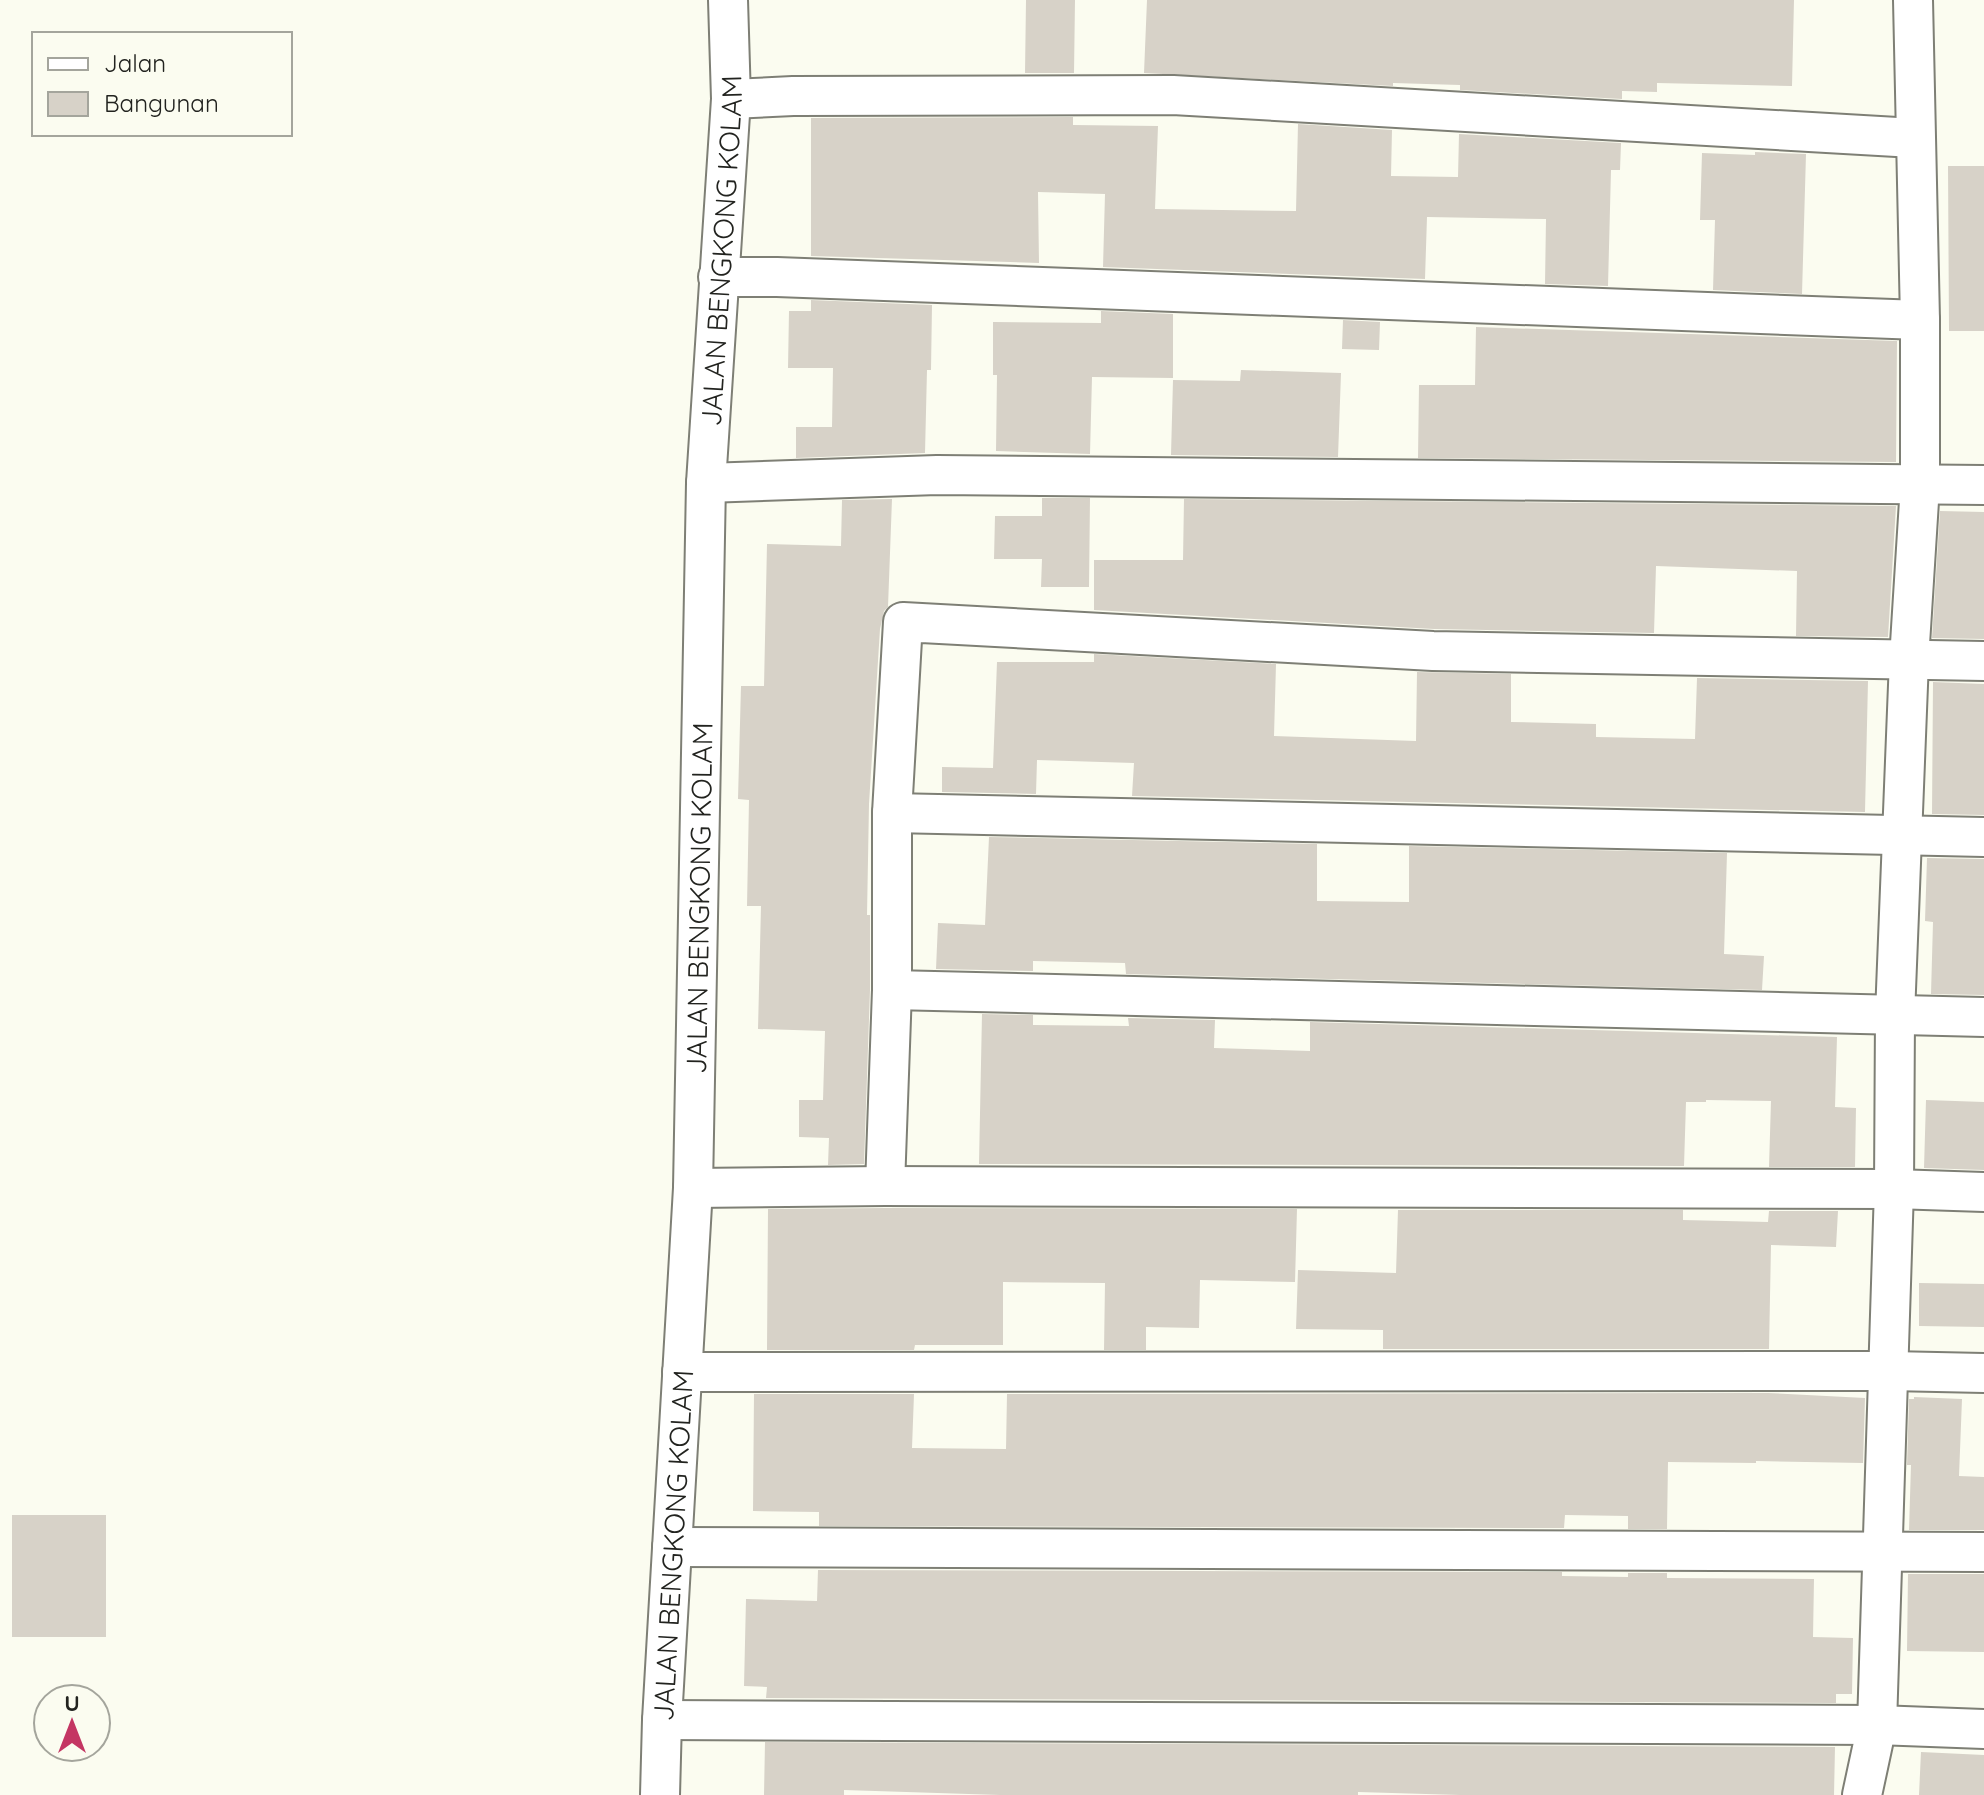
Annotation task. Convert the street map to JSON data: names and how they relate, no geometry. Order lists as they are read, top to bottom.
{
  "streets": {
    "street": ["JALAN BENGKONG KOLAM"]
  },
  "legend": ["Jalan", "Bangunan"],
  "north": "top"
}
